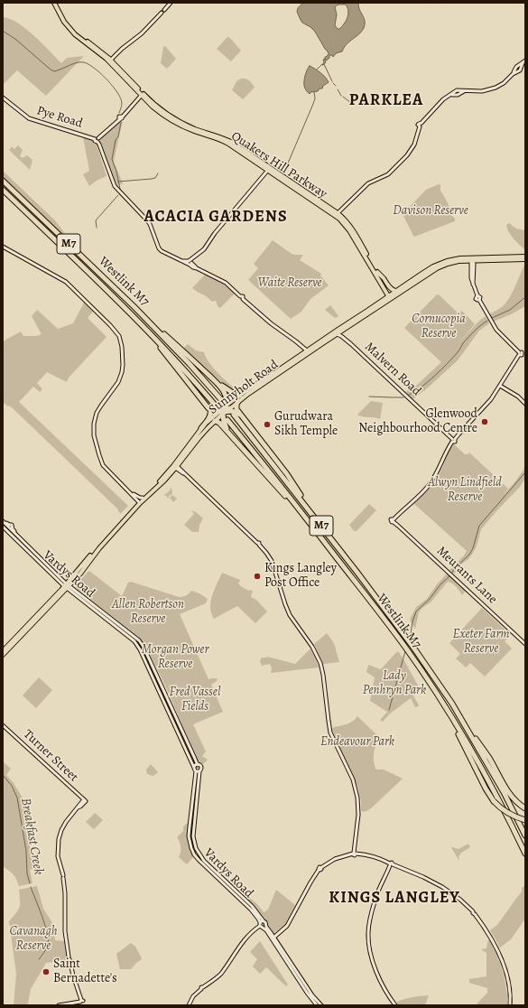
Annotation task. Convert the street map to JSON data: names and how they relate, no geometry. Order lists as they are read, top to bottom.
{
  "streets": {
    "highway": ["M7", "Westlink M7"],
    "main road": ["Quakers Hill Parkway", "Sunnyholt Road"],
    "street": [
      "Pye Road",
      "Malvern Road",
      "Vardys Road",
      "Meurants Lane",
      "Turner Street"
    ]
  },
  "crossings": [
    ["Quakers Hill Parkway", "Sunnyholt Road"],
    ["M7", "Westlink M7"],
    ["Westlink M7", "Sunnyholt Road"],
    ["Malvern Road", "Sunnyholt Road"],
    ["Malvern Road", "Meurants Lane"],
    ["Sunnyholt Road", "Vardys Road"]
  ],
  "districts": ["PARKLEA", "ACACIA GARDENS", "KINGS LANGLEY"],
  "water": ["Breakfast Creek"],
  "parks": [
    "Davison Reserve",
    "Waite Reserve",
    "Cornucopia Reserve",
    "Alwyn Lindfield Reserve",
    "Allen Robertson Reserve",
    "Exeter Farm Reserve",
    "Morgan Power Reserve",
    "Lady Penhryn Park",
    "Fred Vassel Fields",
    "Endeavour Park",
    "Cavanagh Reserve"
  ],
  "places": [
    "Glenwood Neighbourhood Centre",
    "Gurudwara Sikh Temple",
    "Kings Langley Post Office",
    "Saint Bernadette's"
  ]
}
